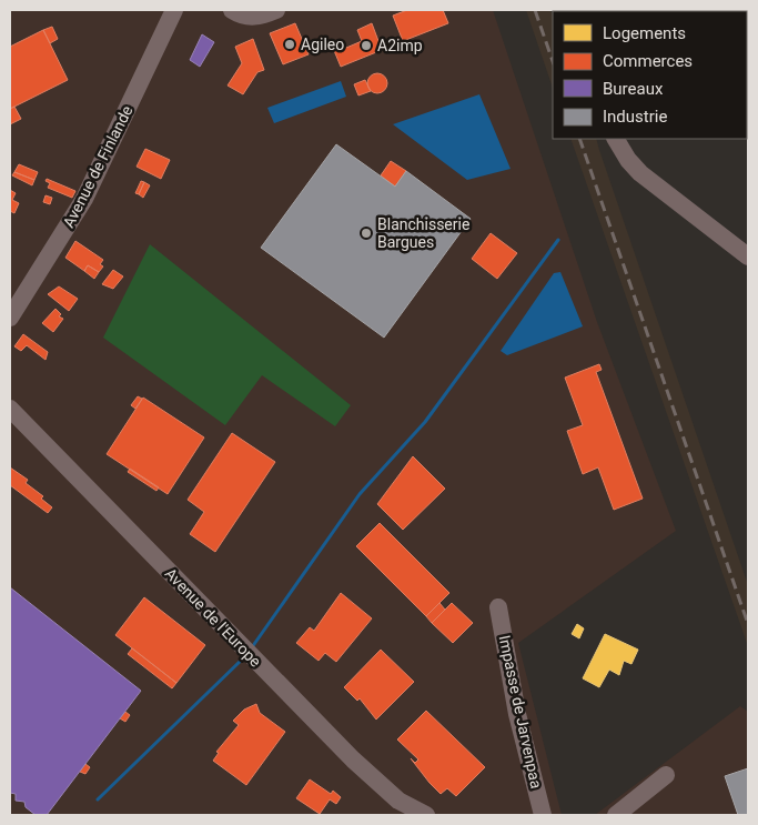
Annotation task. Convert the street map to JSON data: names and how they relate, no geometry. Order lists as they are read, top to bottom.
{
  "streets": {
    "street": ["Avenue de Finlande", "Avenue de l'Europe", "Impasse de Jarvenpaa"]
  },
  "places": ["Agileo", "A2imp", "Blanchisserie Bargues"],
  "legend": [
    "Logements",
    "Commerces",
    "Bureaux",
    "Industrie"
  ]
}
